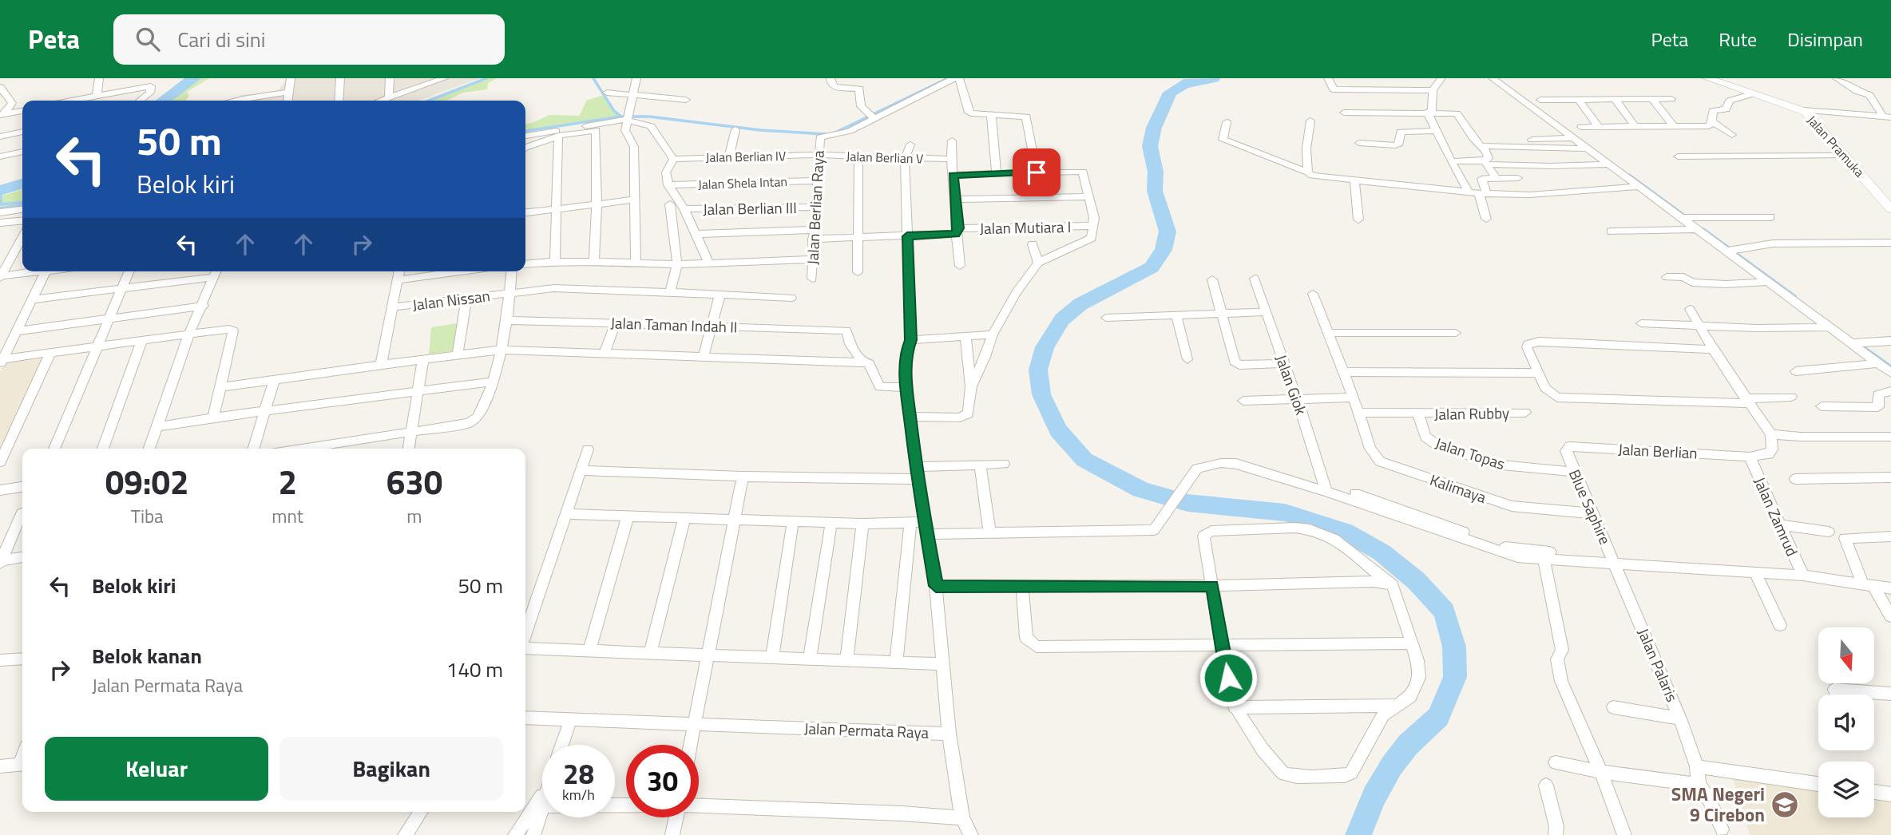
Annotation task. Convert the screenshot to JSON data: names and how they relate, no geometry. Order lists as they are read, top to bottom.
{
  "streets": {
    "street": [
      "Jalan Pramuka",
      "Jalan Berlian IV",
      "Jalan Berlian V",
      "Jalan Shela Intan",
      "Jalan Berlian Raya",
      "Jalan Berlian III",
      "Jalan Mutiara I",
      "Jalan Nissan",
      "Jalan Taman Indah II",
      "Jalan Giok",
      "Jalan Rubby",
      "Jalan Berlian",
      "Jalan Topas",
      "Kalimaya",
      "Blue Saphire",
      "Jalan Zamrud",
      "Jalan Palaris",
      "Jalan Permata Raya"
    ]
  },
  "crossings": [
    ["Jalan Berlian IV", "Jalan Berlian V"],
    ["Jalan Berlian IV", "Jalan Berlian Raya"],
    ["Jalan Berlian V", "Jalan Berlian Raya"],
    ["Jalan Berlian V", "Jalan Permata Raya"],
    ["Jalan Shela Intan", "Jalan Berlian Raya"],
    ["Jalan Berlian Raya", "Jalan Berlian III"],
    ["Jalan Berlian Raya", "Jalan Mutiara I"],
    ["Jalan Mutiara I", "Jalan Permata Raya"],
    ["Jalan Rubby", "Jalan Topas"],
    ["Jalan Rubby", "Kalimaya"],
    ["Jalan Berlian", "Blue Saphire"],
    ["Jalan Berlian", "Jalan Zamrud"],
    ["Jalan Topas", "Blue Saphire"],
    ["Kalimaya", "Blue Saphire"],
    ["Blue Saphire", "Jalan Palaris"]
  ],
  "places": {
    "school or university": ["SMA Negeri 9 Cirebon"]
  },
  "north": "bottom",
  "page": {
    "header": "Peta",
    "search": "Cari di sini",
    "nav": ["Peta", "Rute", "Disimpan"],
    "turn": ["50 m", "Belok kiri"],
    "eta": [
      "09:02",
      "Tiba",
      "2",
      "mnt",
      "630",
      "m"
    ],
    "list": [
      {
        "name": "Belok kiri",
        "value": "50 m"
      },
      {
        "name": "Belok kanan",
        "note": "Jalan Permata Raya",
        "value": "140 m"
      }
    ],
    "buttons": ["Keluar", "Bagikan"],
    "speed": "28 km/h",
    "limit": "30"
  }
}
